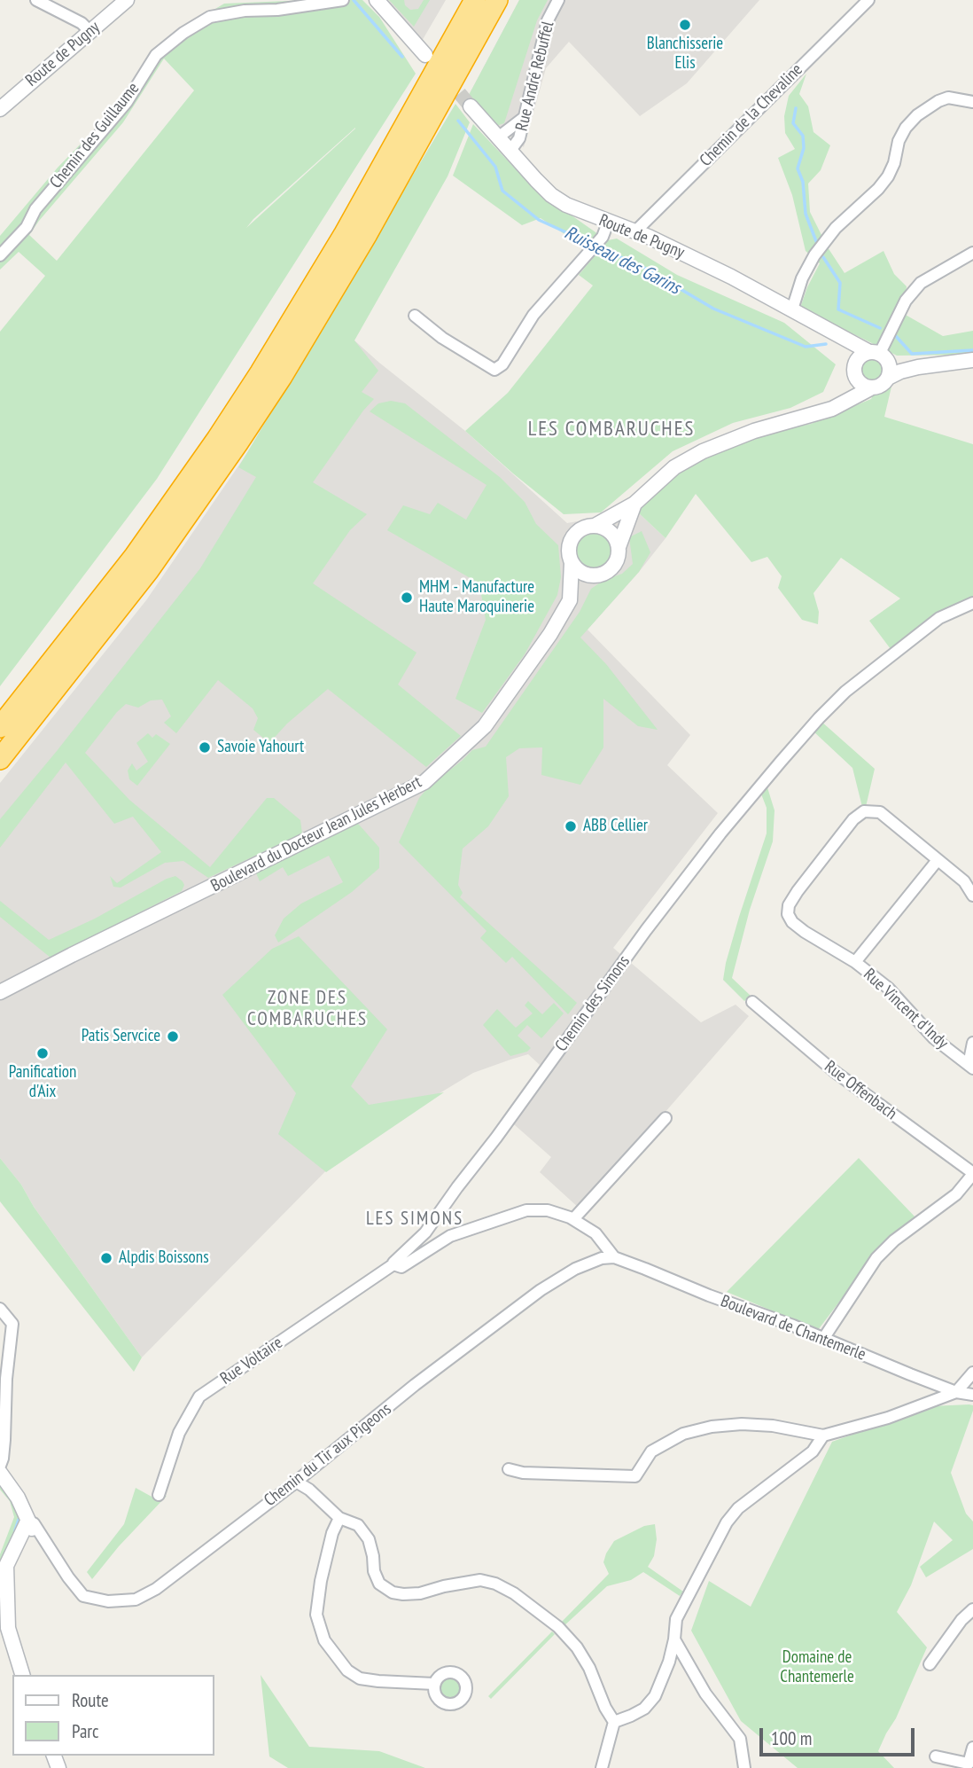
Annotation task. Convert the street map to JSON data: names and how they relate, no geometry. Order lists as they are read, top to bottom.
{
  "streets": {
    "street": [
      "Route de Pugny",
      "Rue André Rebuffel",
      "Chemin de la Chevaline",
      "Chemin des Guillaume",
      "Boulevard du Docteur Jean Jules Herbert",
      "Chemin des Simons",
      "Rue Vincent d'Indy",
      "Rue Offenbach",
      "Boulevard de Chantemerle",
      "Rue Voltaire",
      "Chemin du Tir aux Pigeons"
    ]
  },
  "crossings": [
    ["Route de Pugny", "Rue André Rebuffel"],
    ["Route de Pugny", "Chemin de la Chevaline"],
    ["Chemin des Simons", "Rue Voltaire"],
    ["Boulevard de Chantemerle", "Chemin du Tir aux Pigeons"]
  ],
  "districts": ["LES COMBARUCHES", "ZONE DES COMBARUCHES", "LES SIMONS"],
  "water": ["Ruisseau des Garins"],
  "parks": ["Domaine de Chantemerle"],
  "places": [
    "Blanchisserie Elis",
    "MHM - Manufacture Haute Maroquinerie",
    "Savoie Yahourt",
    "ABB Cellier",
    "Patis Servcice",
    "Panification d'Aix",
    "Alpdis Boissons"
  ],
  "legend": ["Route", "Parc"],
  "scale_bar": "100 m"
}
